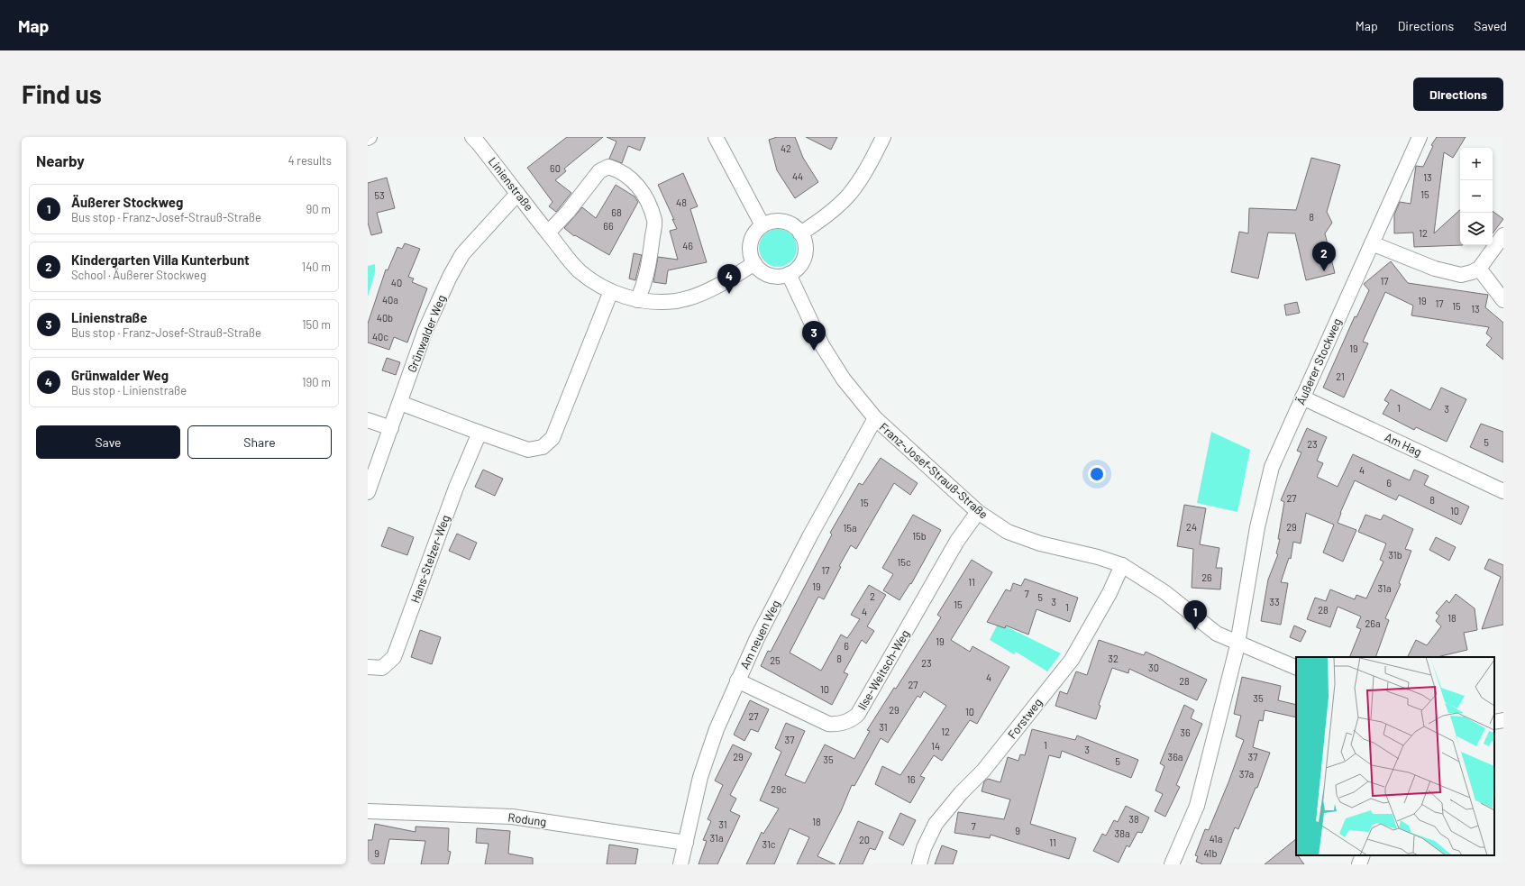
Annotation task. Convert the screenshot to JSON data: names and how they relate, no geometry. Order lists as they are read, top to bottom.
{
  "streets": {
    "street": [
      "Linienstraße",
      "Grünwalder Weg",
      "Äußerer Stockweg",
      "Am Hag",
      "Franz-Josef-Strauß-Straße",
      "Hans-Stelzer-Weg",
      "Am neuen Weg",
      "Ilse-Weitsch-Weg",
      "Forstweg",
      "Rodung"
    ]
  },
  "crossings": [
    ["Linienstraße", "Grünwalder Weg"],
    ["Linienstraße", "Franz-Josef-Strauß-Straße"],
    ["Äußerer Stockweg", "Am Hag"],
    ["Äußerer Stockweg", "Franz-Josef-Strauß-Straße"],
    ["Franz-Josef-Strauß-Straße", "Am neuen Weg"],
    ["Franz-Josef-Strauß-Straße", "Ilse-Weitsch-Weg"],
    ["Franz-Josef-Strauß-Straße", "Forstweg"],
    ["Am neuen Weg", "Ilse-Weitsch-Weg"],
    ["Am neuen Weg", "Rodung"]
  ],
  "house_numbers": [
    "42",
    "60",
    "44",
    "13",
    "15",
    "53",
    "48",
    "68",
    "8",
    "66",
    "12",
    "46",
    "17",
    "40",
    "40a",
    "19",
    "17",
    "15",
    "13",
    "40b",
    "40c",
    "19",
    "21",
    "1",
    "3",
    "5",
    "23",
    "4",
    "6",
    "27",
    "8",
    "15",
    "10",
    "24",
    "29",
    "15a",
    "15b",
    "31b",
    "15c",
    "17",
    "26",
    "11",
    "19",
    "31a",
    "7",
    "2",
    "5",
    "3",
    "33",
    "15",
    "1",
    "28",
    "4",
    "18",
    "26a",
    "19",
    "6",
    "8",
    "32",
    "25",
    "23",
    "30",
    "4",
    "28",
    "27",
    "10",
    "35",
    "29",
    "10",
    "27",
    "31",
    "12",
    "36",
    "37",
    "1",
    "14",
    "3",
    "29",
    "36a",
    "37",
    "35",
    "5",
    "37a",
    "16",
    "29c",
    "38",
    "18",
    "31",
    "7",
    "9",
    "38a",
    "31a",
    "41a",
    "20",
    "11",
    "31c",
    "9",
    "41b"
  ],
  "page": {
    "header": "Map",
    "nav": ["Map", "Directions", "Saved"],
    "buttons": [
      "Directions",
      ["Save", "Share"]
    ],
    "title": "Find us",
    "heading": ["Nearby", "4 results"],
    "map_buttons": ["+", "−"],
    "list": [
      {
        "mark": "1",
        "name": "Äußerer Stockweg",
        "note": "Bus stop · Franz-Josef-Strauß-Straße",
        "value": "90 m"
      },
      {
        "mark": "2",
        "name": "Kindergarten Villa Kunterbunt",
        "note": "School · Äußerer Stockweg",
        "value": "140 m"
      },
      {
        "mark": "3",
        "name": "Linienstraße",
        "note": "Bus stop · Franz-Josef-Strauß-Straße",
        "value": "150 m"
      },
      {
        "mark": "4",
        "name": "Grünwalder Weg",
        "note": "Bus stop · Linienstraße",
        "value": "190 m"
      }
    ],
    "pins": [
      "2",
      "4",
      "3",
      "1"
    ]
  }
}
